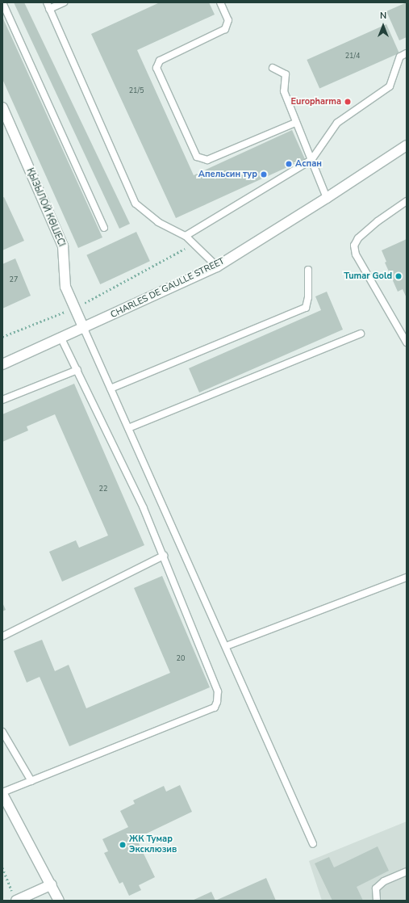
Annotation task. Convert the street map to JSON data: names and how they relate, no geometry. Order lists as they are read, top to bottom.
{
  "streets": {
    "street": ["ҚЫЗЫЛОЙ КӨШЕСІ", "CHARLES DE GAULLE STREET"]
  },
  "crossings": [
    ["ҚЫЗЫЛОЙ КӨШЕСІ", "CHARLES DE GAULLE STREET"]
  ],
  "places": [
    "Europharma",
    "Аспан",
    "Апельсин тур",
    "Tumar Gold",
    "ЖК Тумар Эксклюзив"
  ],
  "house_numbers": [
    "21/4",
    "21/5",
    "27",
    "22",
    "20"
  ],
  "north": "top"
}
